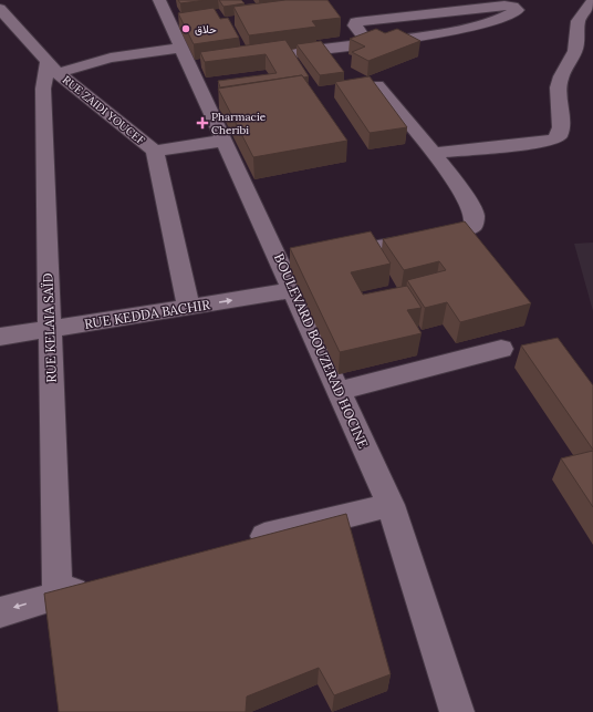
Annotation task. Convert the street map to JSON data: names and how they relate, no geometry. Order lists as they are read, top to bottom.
{
  "streets": {
    "street": [
      "RUE ZAIDI YOUCEF",
      "RUE KEDDA BACHIR",
      "RUE KELAIA SAÏD",
      "BOULEVARD BOUZERAD HOCINE"
    ]
  },
  "crossings": [
    ["RUE ZAIDI YOUCEF", "RUE KEDDA BACHIR"],
    ["RUE ZAIDI YOUCEF", "RUE KELAIA SAÏD"],
    ["RUE KEDDA BACHIR", "RUE KELAIA SAÏD"],
    ["RUE KEDDA BACHIR", "BOULEVARD BOUZERAD HOCINE"]
  ],
  "places": {
    "other": ["حلاق"],
    "health": ["Pharmacie Cheribi"]
  }
}
